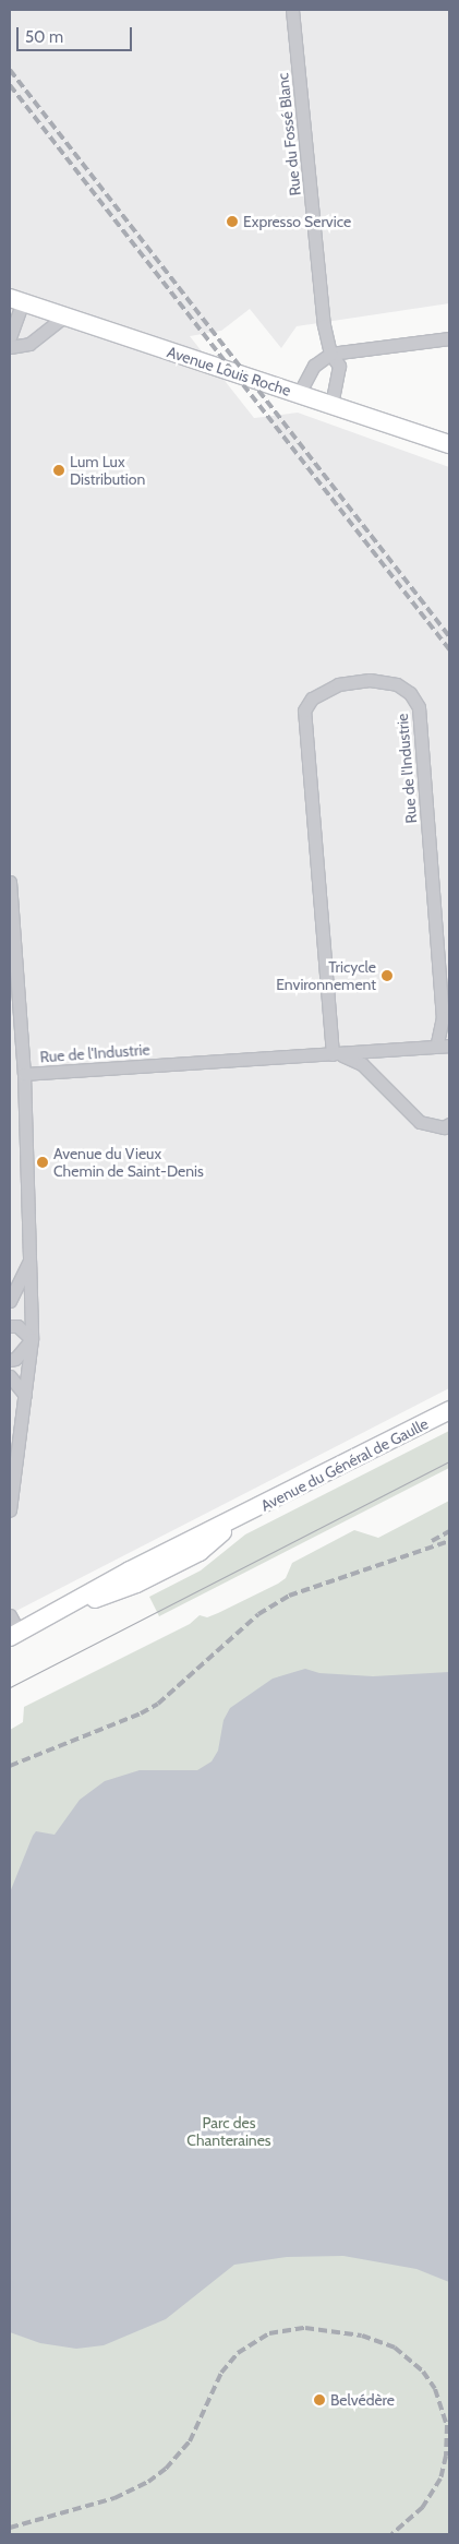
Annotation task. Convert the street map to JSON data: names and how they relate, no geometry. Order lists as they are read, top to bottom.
{
  "streets": {
    "main road": ["Avenue Louis Roche", "Avenue du Général de Gaulle"],
    "street": ["Rue du Fossé Blanc", "Rue de l'Industrie"]
  },
  "crossings": [
    ["Rue du Fossé Blanc", "Avenue Louis Roche"]
  ],
  "parks": ["Parc des Chanteraines"],
  "places": [
    "Expresso Service",
    "Lum Lux Distribution",
    "Tricycle Environnement",
    "Avenue du Vieux Chemin de Saint-Denis",
    "Belvédère"
  ],
  "scale_bar": "50 m"
}
